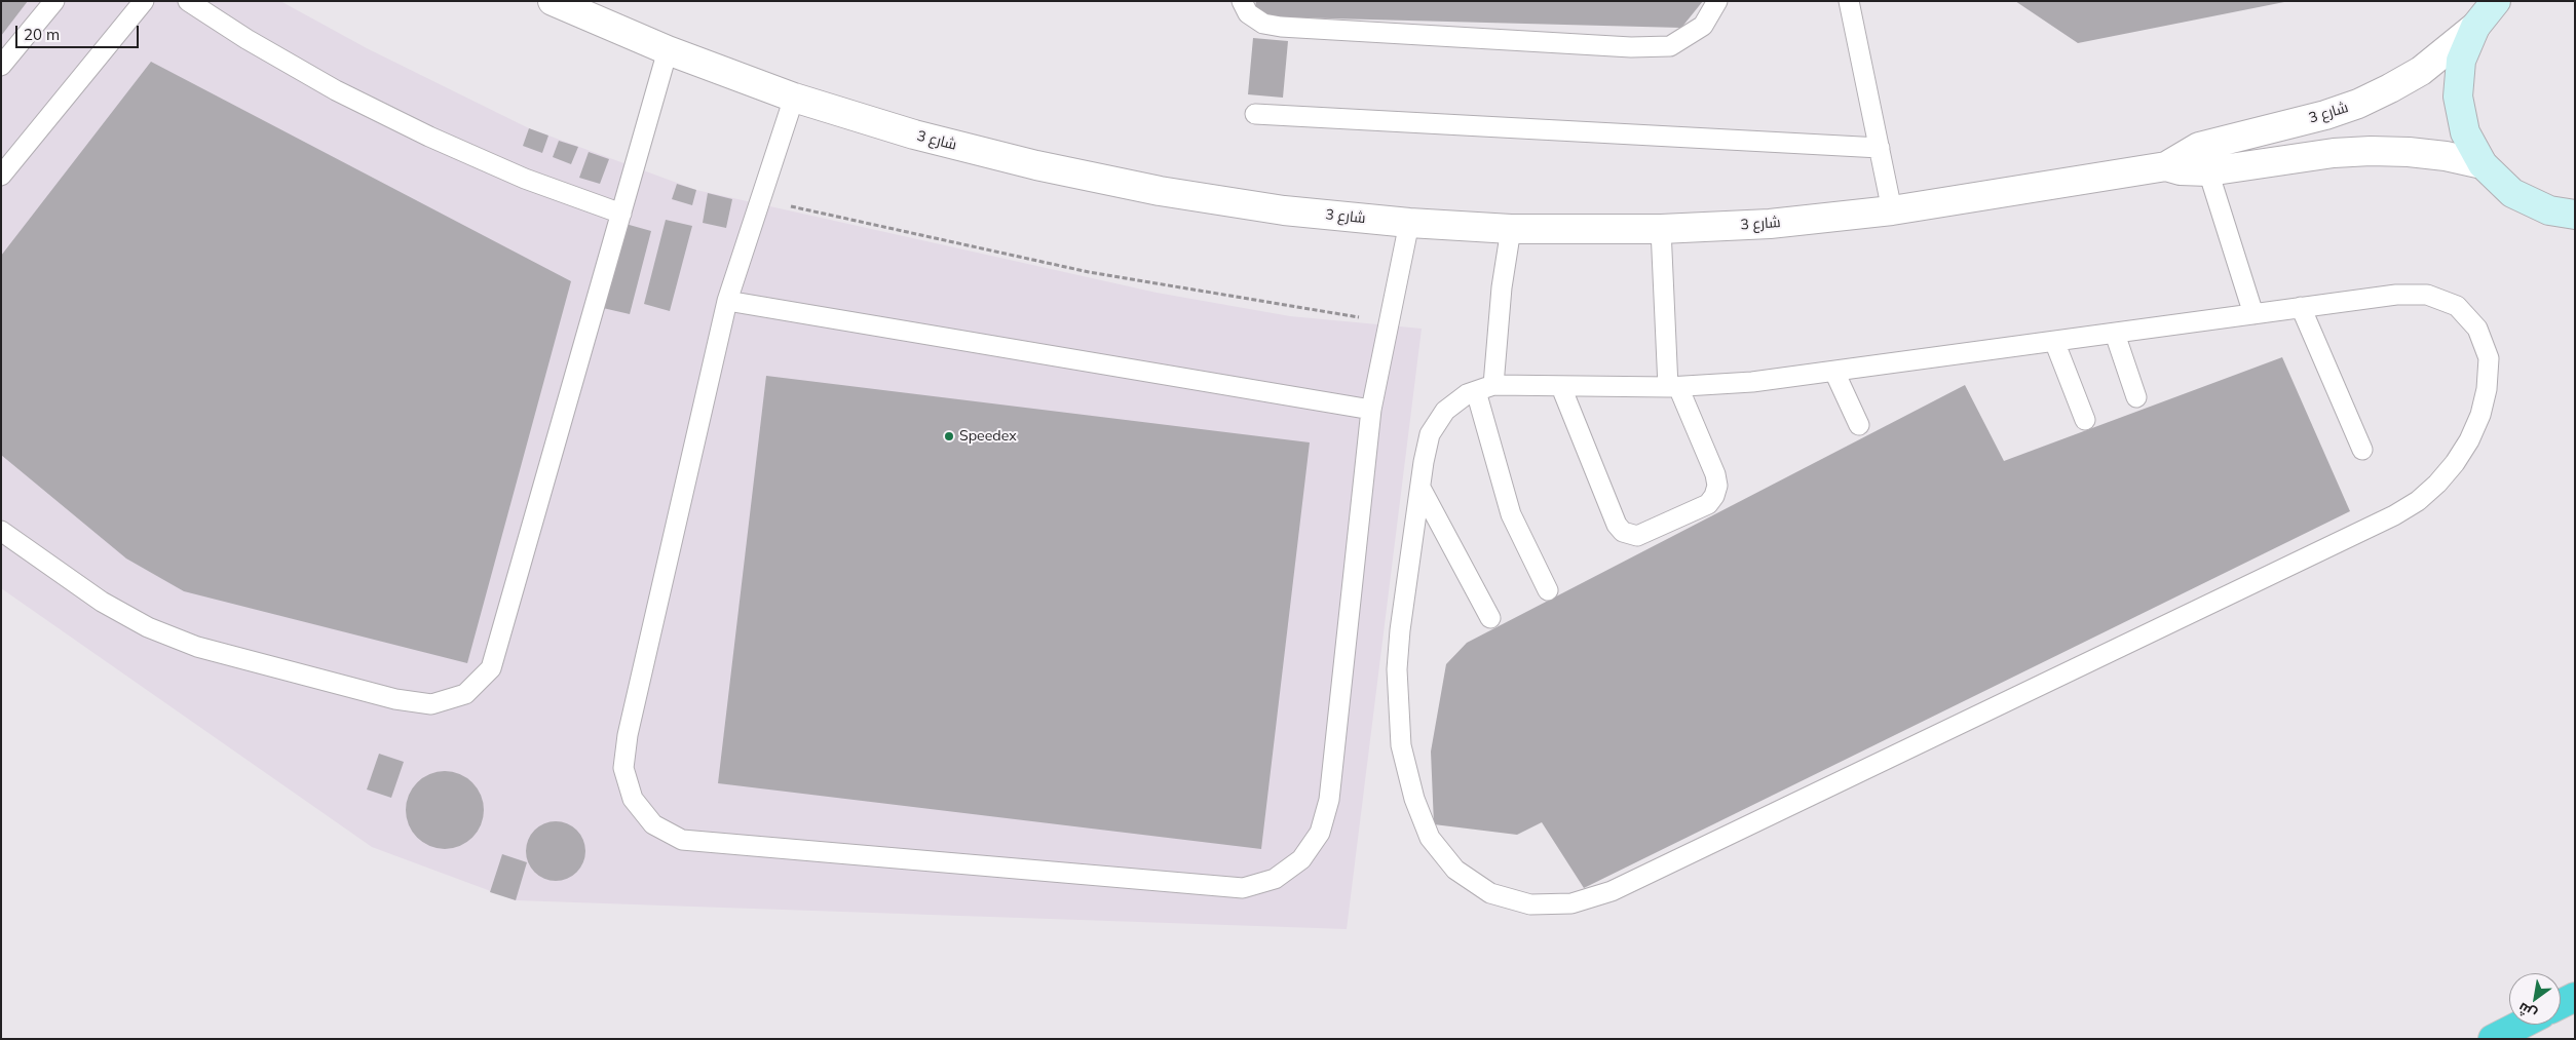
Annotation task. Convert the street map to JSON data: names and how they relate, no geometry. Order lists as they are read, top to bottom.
{
  "streets": {
    "street": ["شارع 3"]
  },
  "places": ["Speedex"],
  "scale_bar": "20 m",
  "north": "bottom left"
}
